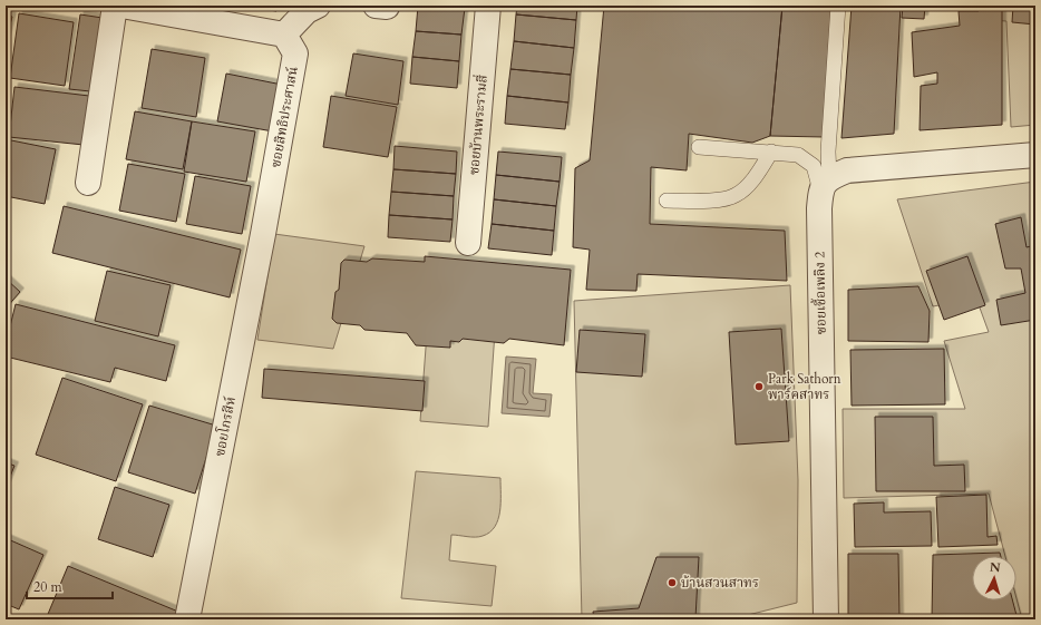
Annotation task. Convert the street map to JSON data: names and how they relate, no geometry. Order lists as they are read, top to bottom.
{
  "streets": {
    "street": [
      "ซอยสิทธิประศาสน์",
      "ซอยบ้านพระรามสี่",
      "ซอยเชื้อเพลิง 2",
      "ฃอยโกรสีห์"
    ]
  },
  "crossings": [
    ["ซอยสิทธิประศาสน์", "ฃอยโกรสีห์"]
  ],
  "places": ["Park Sathorn พาร์คสาทร", "บ้านสวนสาทร"],
  "scale_bar": "20 m",
  "north": "top"
}
